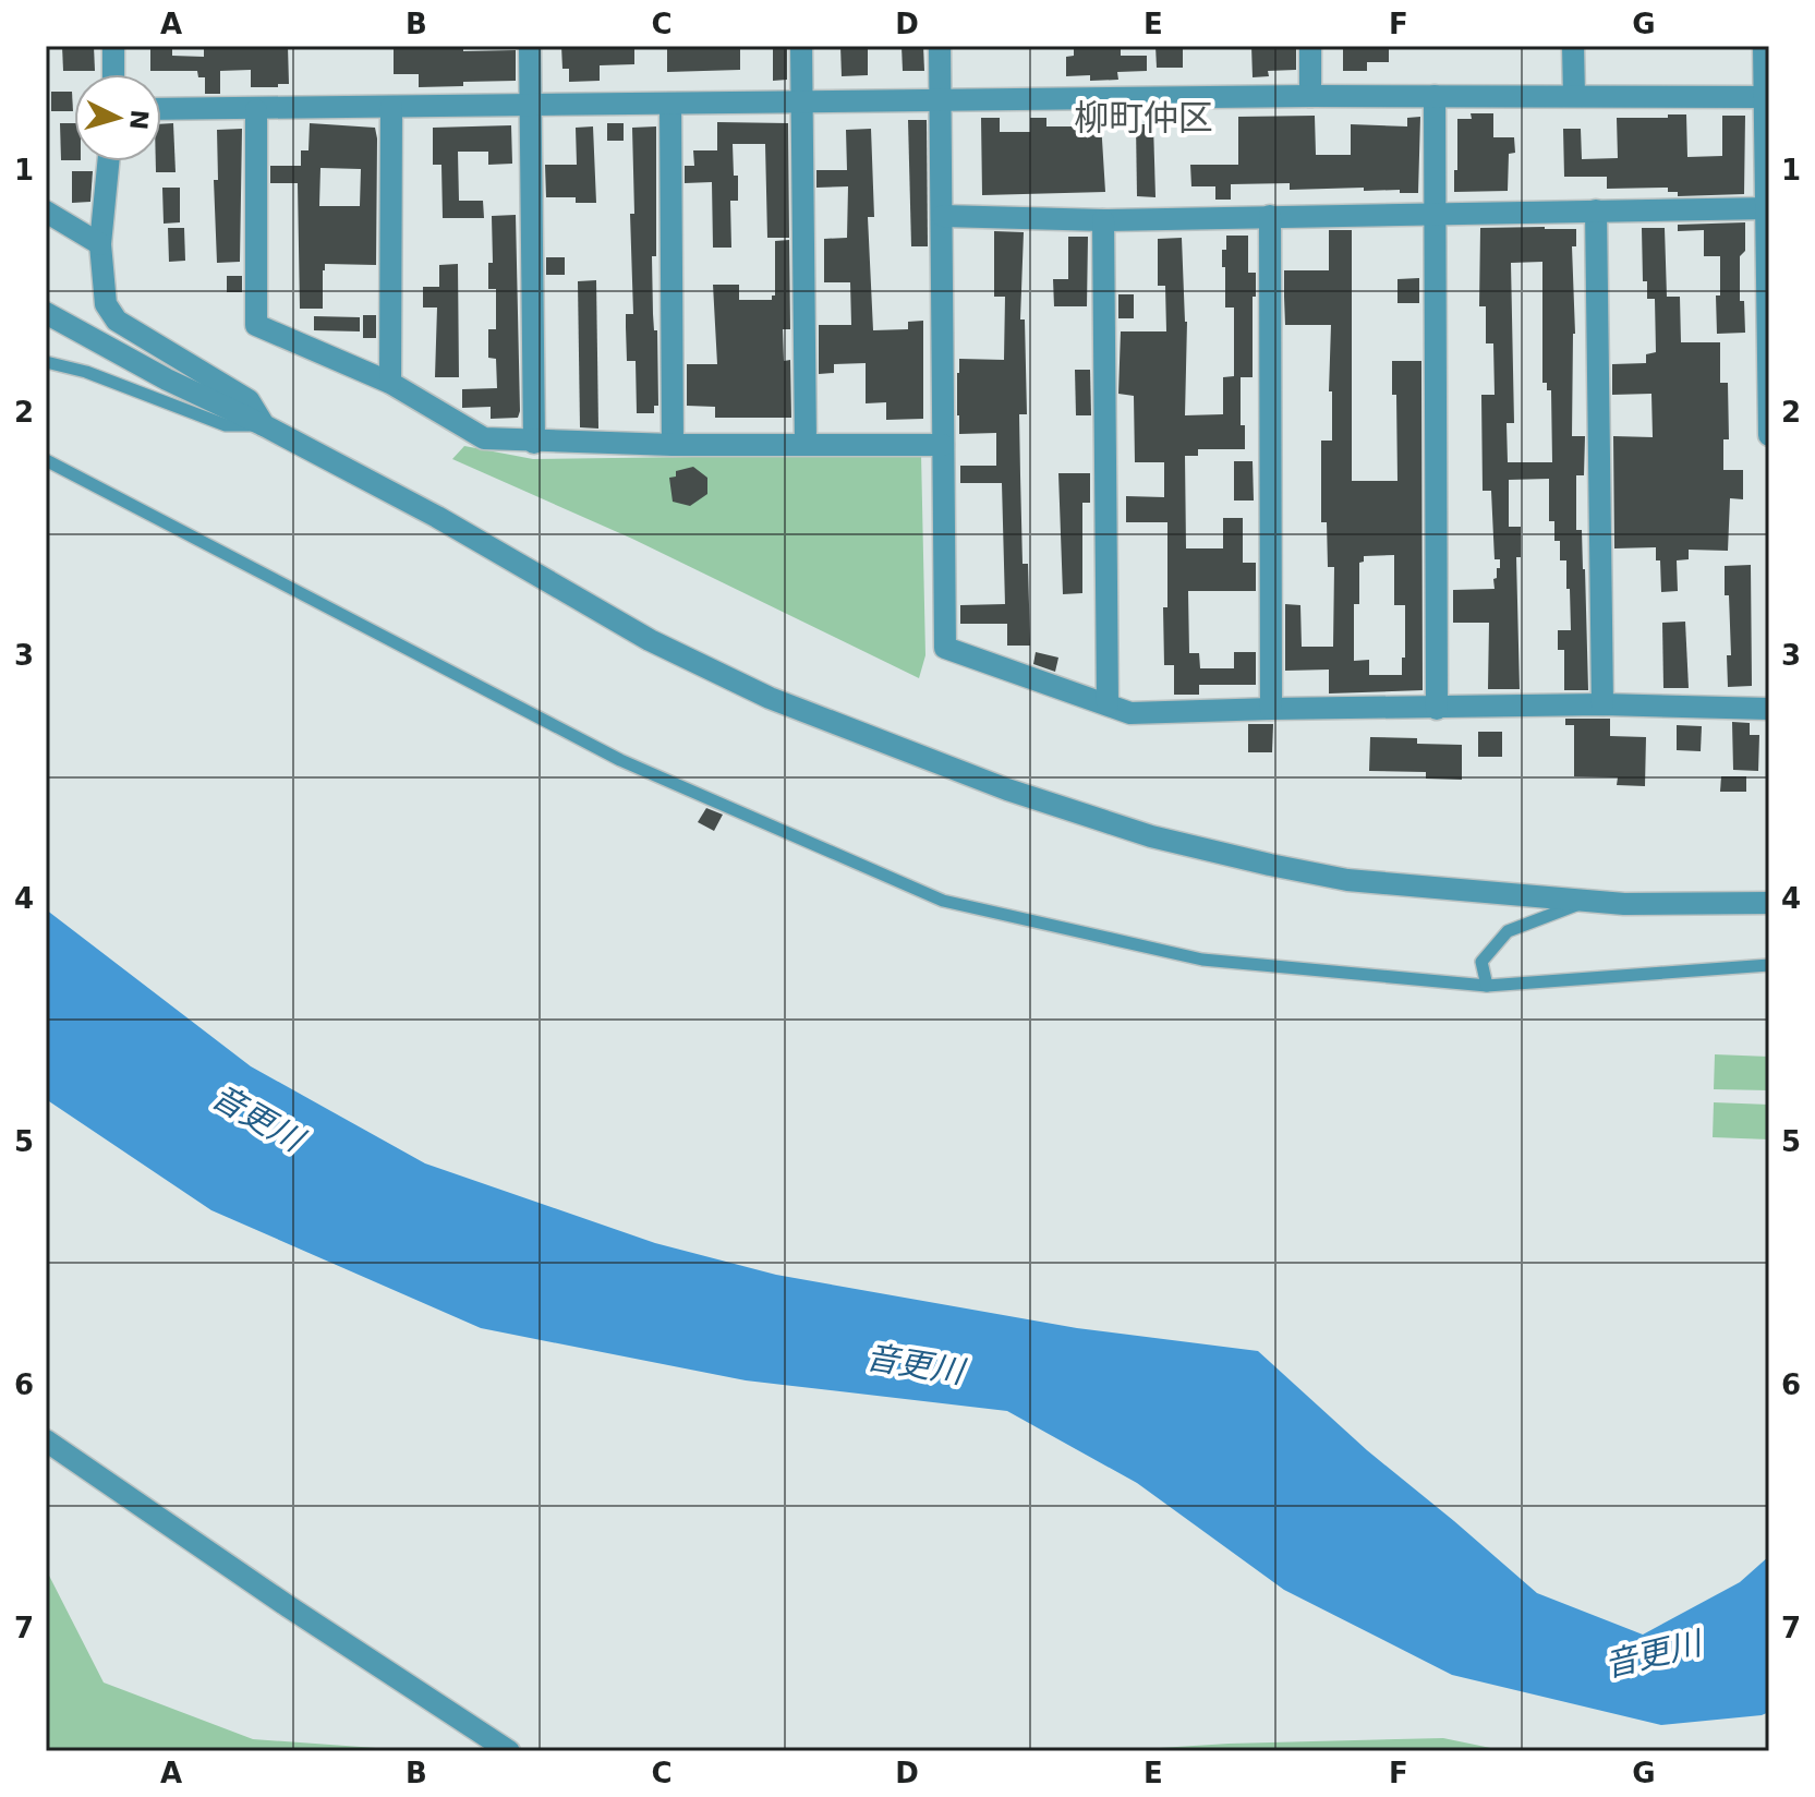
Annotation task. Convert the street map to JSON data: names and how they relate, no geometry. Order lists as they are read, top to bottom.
{
  "districts": ["柳町仲区"],
  "water": ["音更川"],
  "north": "right",
  "grid": {
    "columns": [
      "A",
      "B",
      "C",
      "D",
      "E",
      "F",
      "G"
    ],
    "rows": [
      "1",
      "2",
      "3",
      "4",
      "5",
      "6",
      "7"
    ]
  }
}
